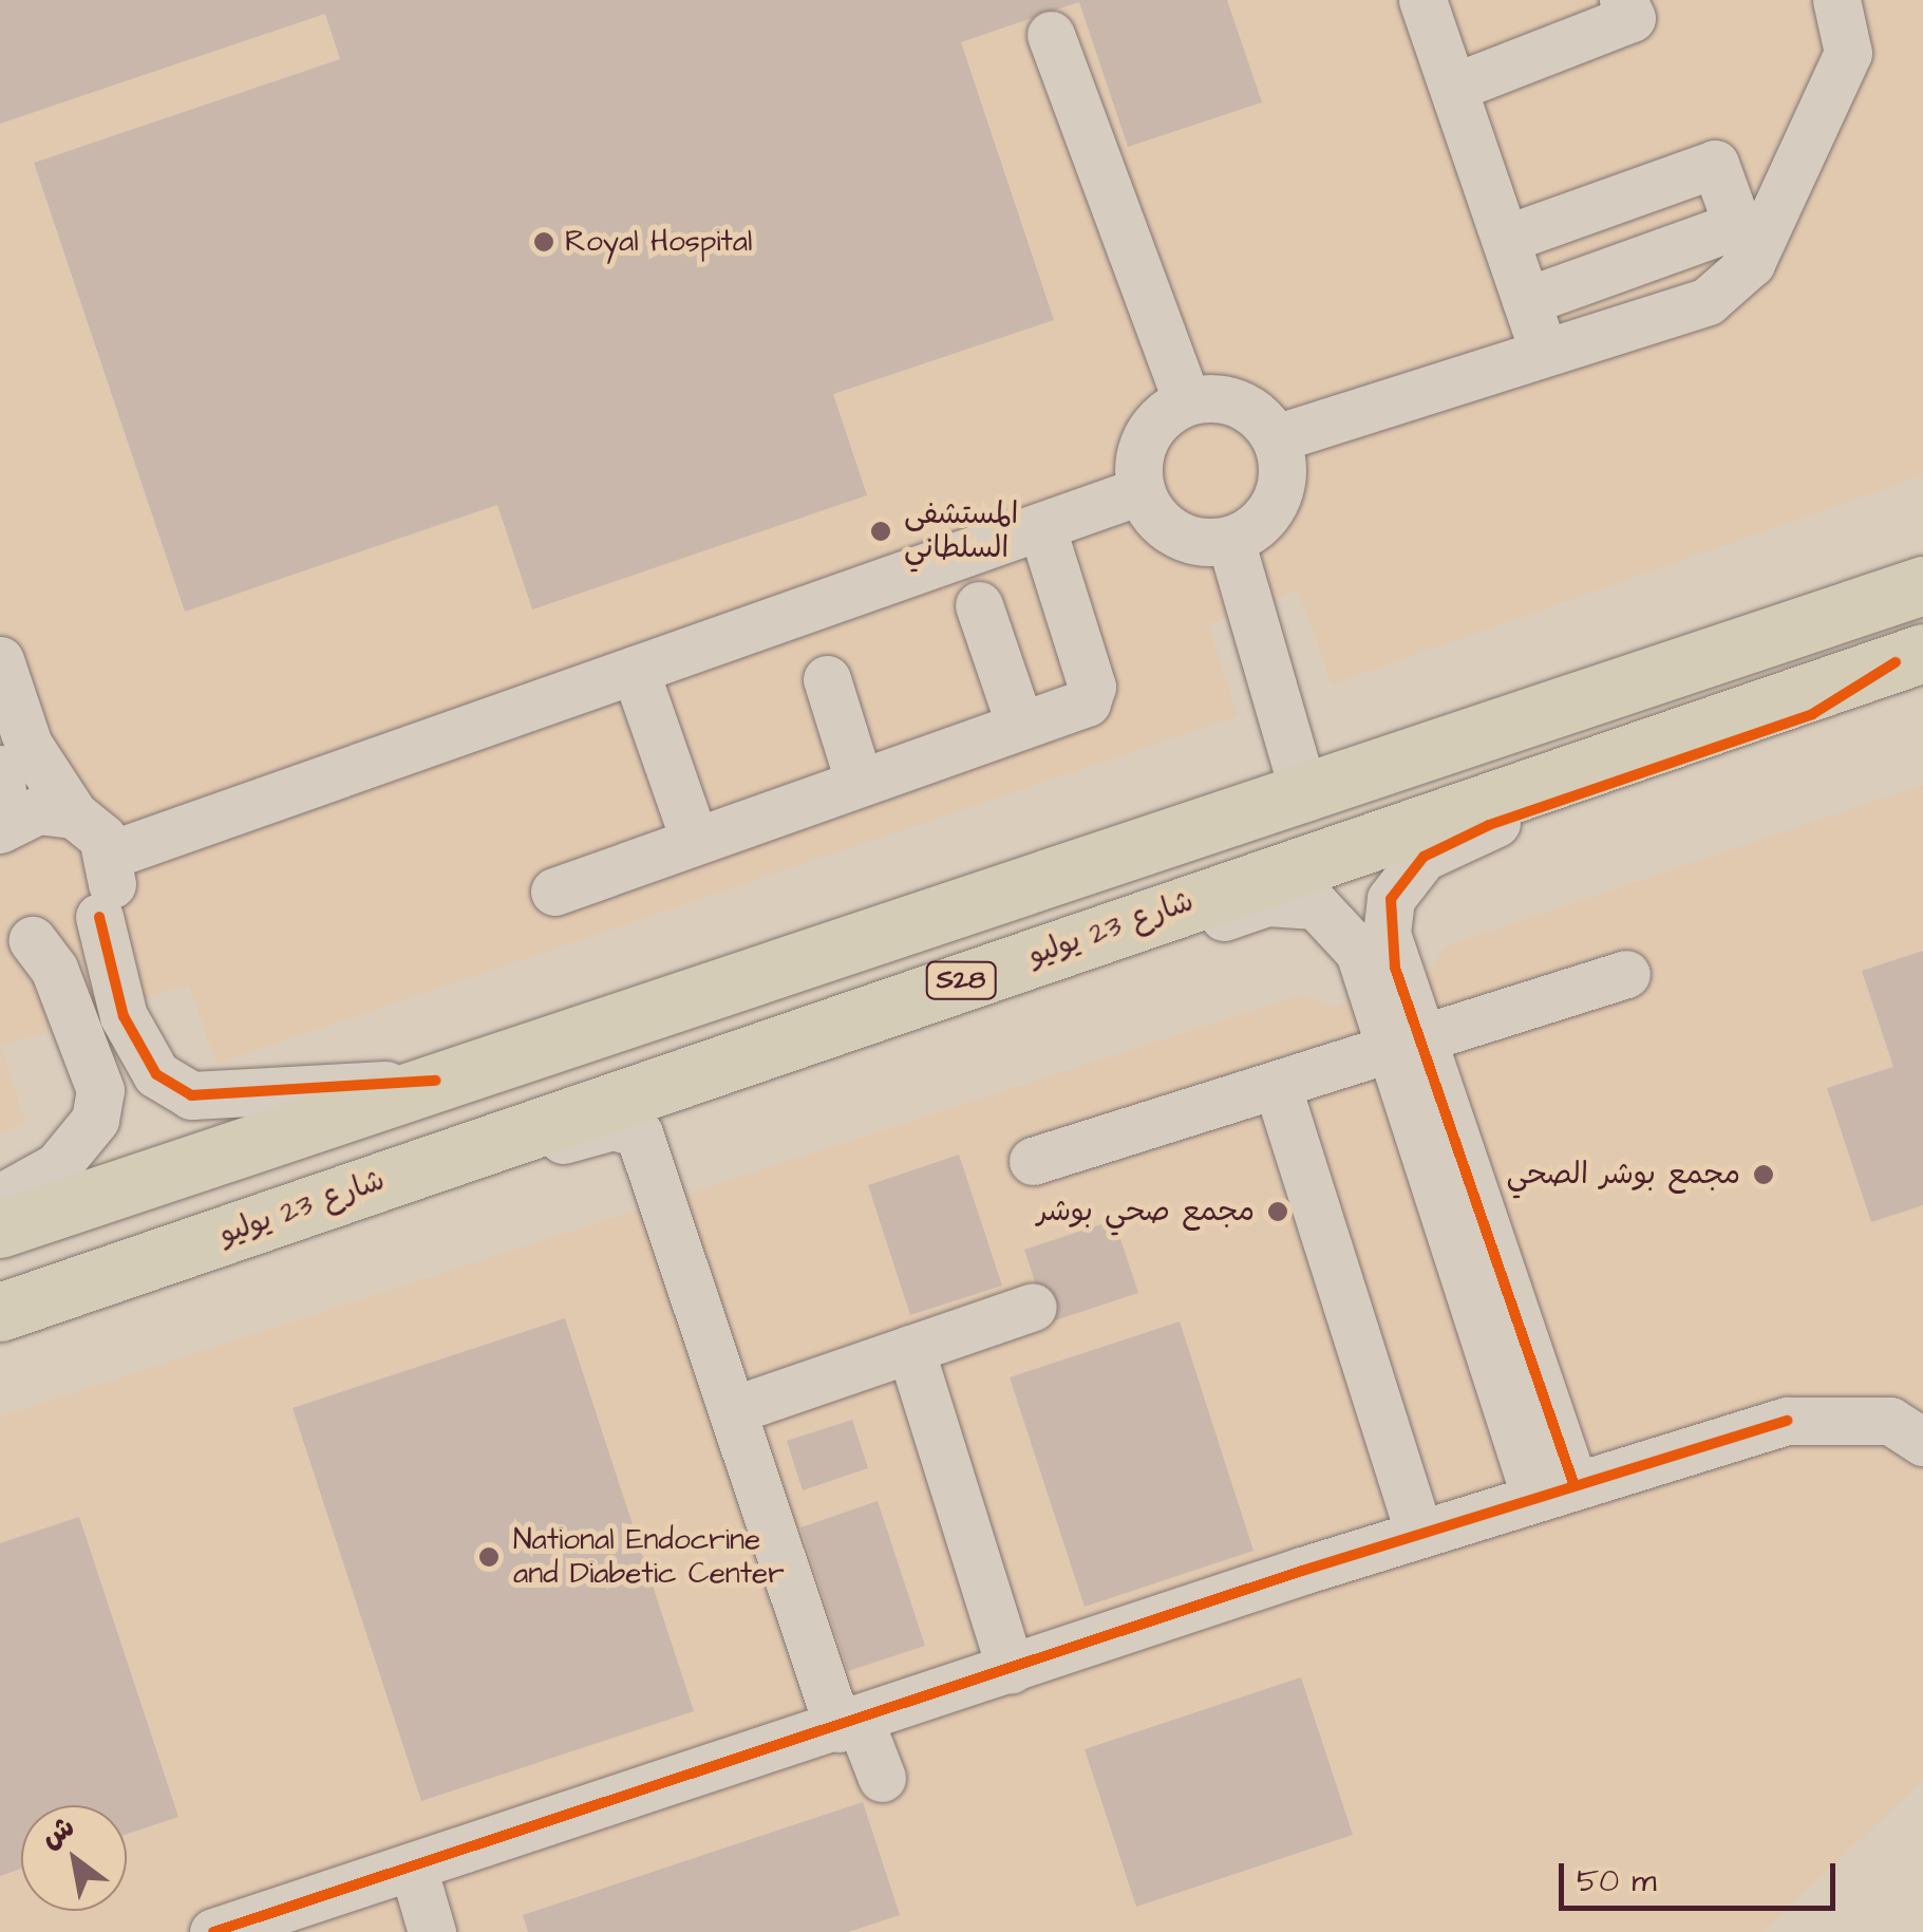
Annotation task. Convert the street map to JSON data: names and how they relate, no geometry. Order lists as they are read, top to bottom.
{
  "streets": {
    "main road": ["شارع 23 يوليو", "S28"]
  },
  "places": [
    "Royal Hospital",
    "المستشفى السلطاني",
    "مجمع بوشر الصحي",
    "مجمع صحي بوشر",
    "National Endocrine and Diabetic Center"
  ],
  "scale_bar": "50 m",
  "north": "top left"
}
